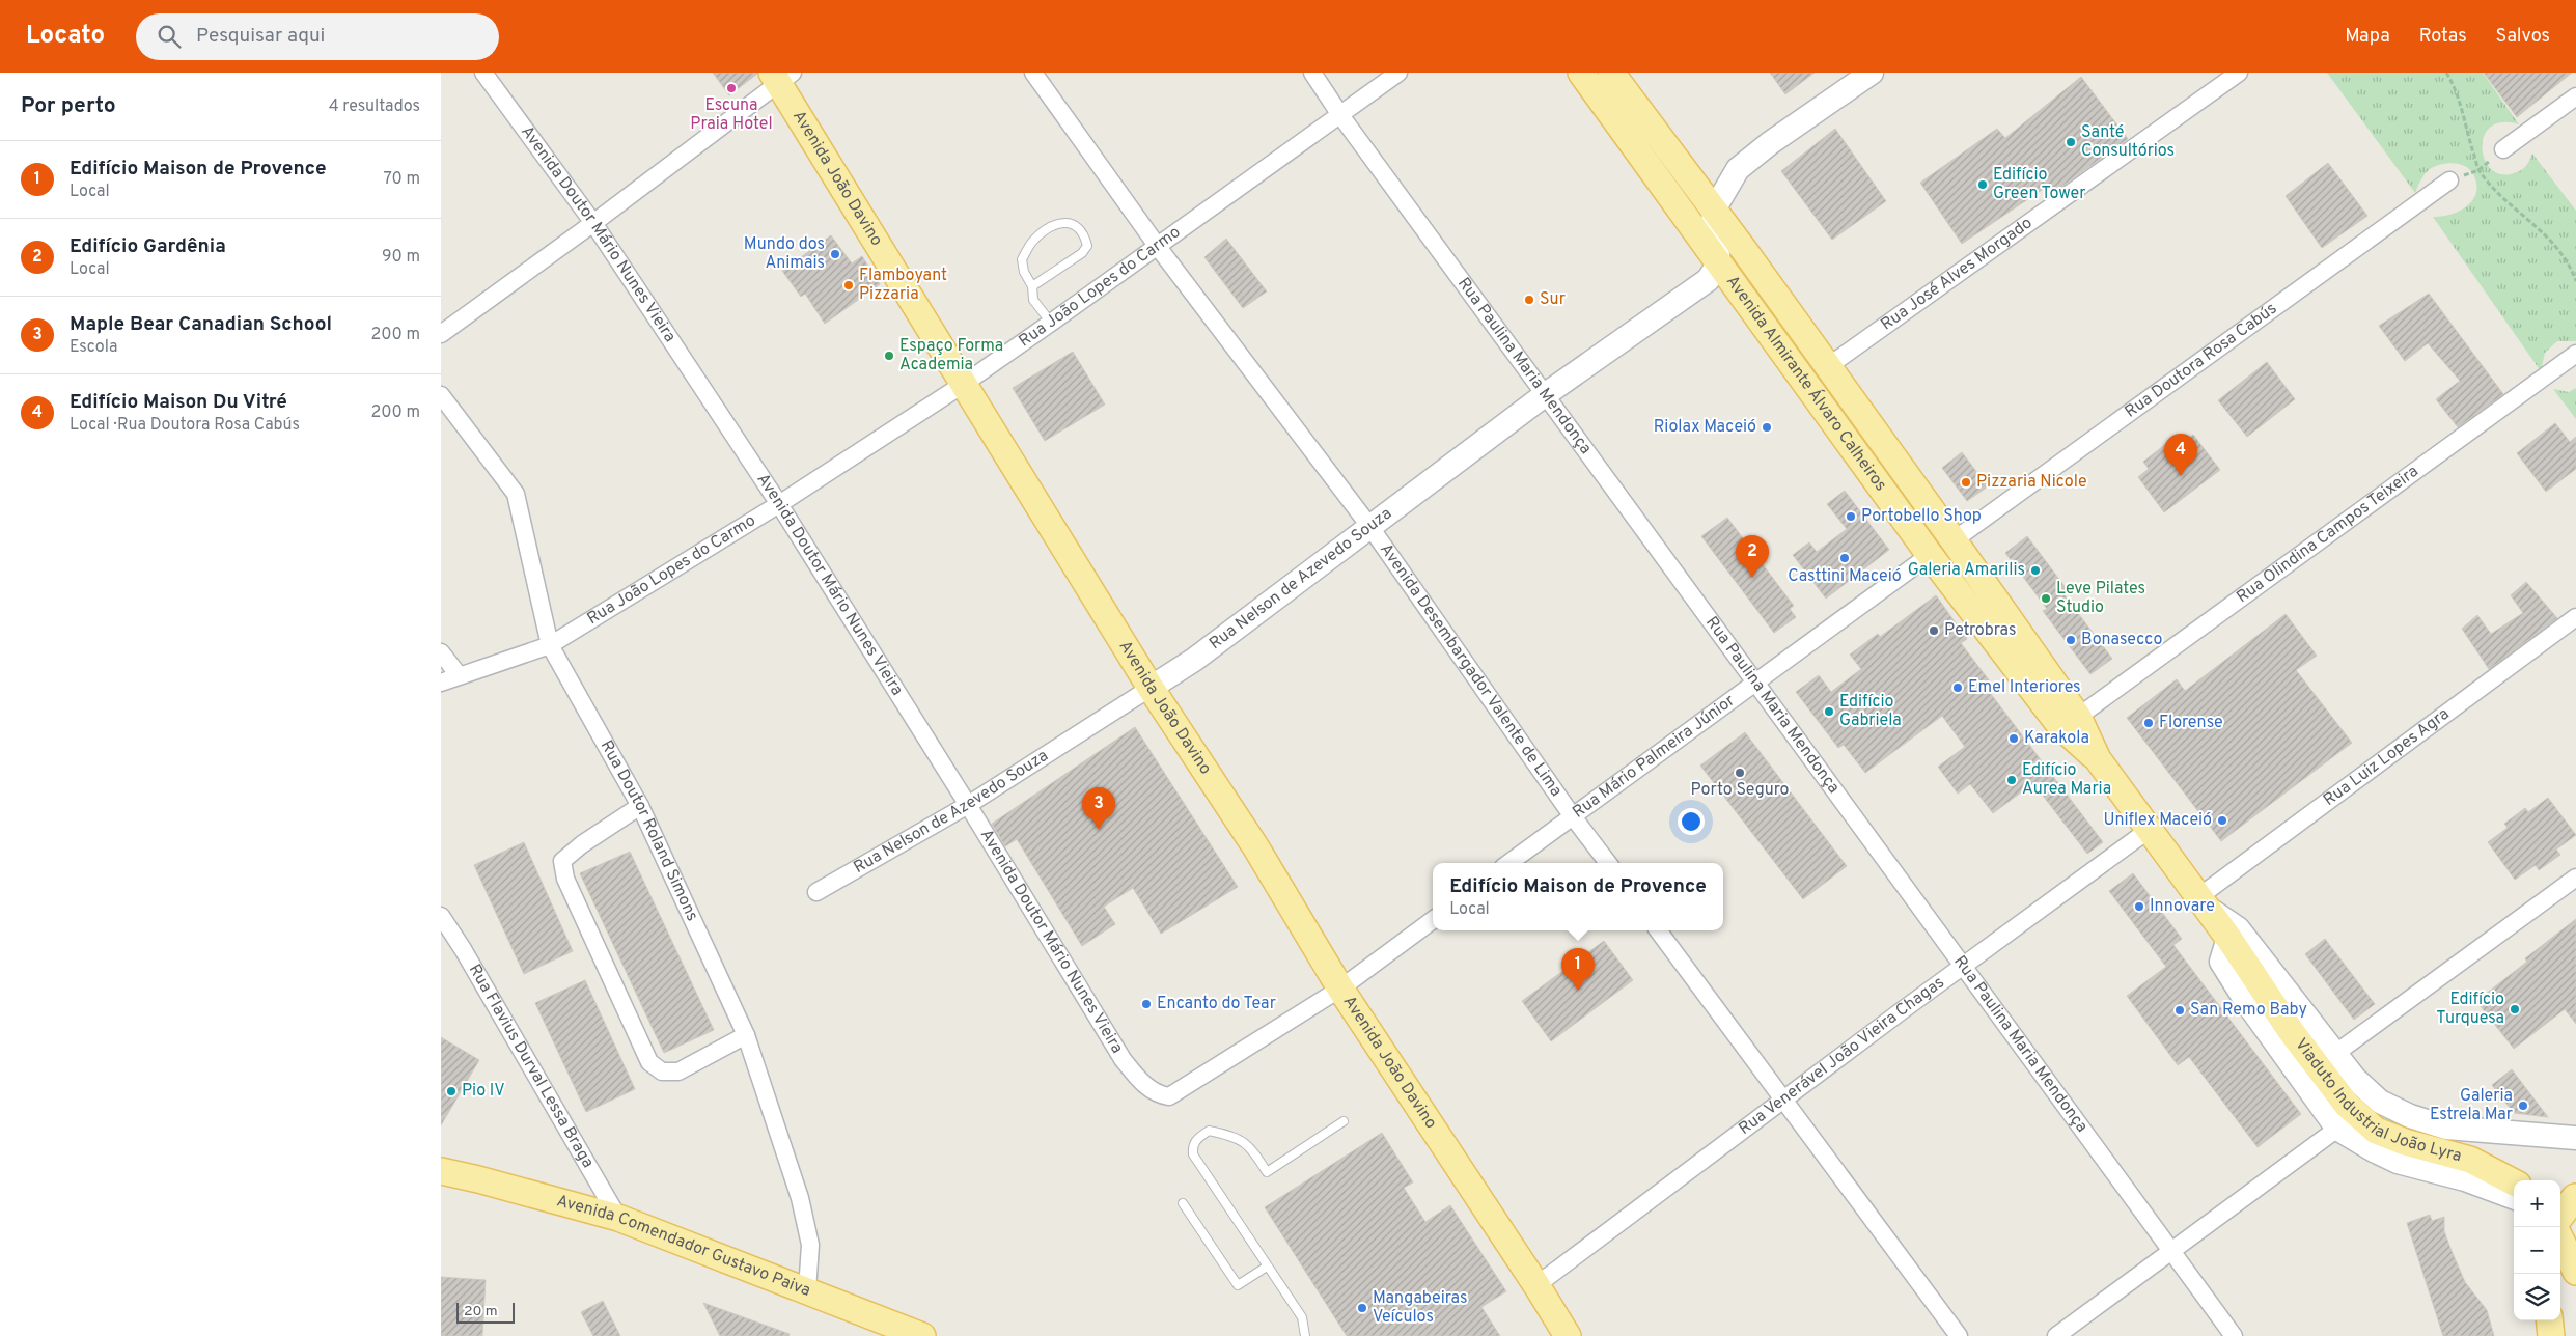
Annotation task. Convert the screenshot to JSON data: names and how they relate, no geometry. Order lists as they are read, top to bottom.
{
  "streets": {
    "main road": [
      "Avenida João Davino",
      "Avenida Almirante Álvaro Calheiros",
      "Viaduto Industrial João Lyra",
      "Avenida Comendador Gustavo Paiva"
    ],
    "street": [
      "Avenida Doutor Mário Nunes Vieira",
      "Rua José Alves Morgado",
      "Rua João Lopes do Carmo",
      "Rua Doutora Rosa Cabús",
      "Rua Paulina Maria Mendonça",
      "Rua Olindina Campos Teixeira",
      "Rua Nelson de Azevedo Souza",
      "Avenida Desembargador Valente de Lima",
      "Rua Mário Palmeira Júnior",
      "Rua Luiz Lopes Agra",
      "Rua Doutor Roland Simons",
      "Rua Venerável João Vieira Chagas",
      "Rua Flavius Durval Lessa Braga"
    ]
  },
  "crossings": [
    ["Avenida João Davino", "Avenida Doutor Mário Nunes Vieira"],
    ["Avenida João Davino", "Rua João Lopes do Carmo"],
    ["Avenida João Davino", "Rua Nelson de Azevedo Souza"],
    ["Avenida João Davino", "Rua Venerável João Vieira Chagas"],
    ["Avenida Doutor Mário Nunes Vieira", "Rua João Lopes do Carmo"],
    ["Avenida Doutor Mário Nunes Vieira", "Rua Nelson de Azevedo Souza"],
    ["Rua José Alves Morgado", "Avenida Almirante Álvaro Calheiros"],
    ["Rua João Lopes do Carmo", "Rua Paulina Maria Mendonça"],
    ["Rua João Lopes do Carmo", "Avenida Desembargador Valente de Lima"],
    ["Rua João Lopes do Carmo", "Rua Doutor Roland Simons"],
    ["Rua Doutora Rosa Cabús", "Avenida Almirante Álvaro Calheiros"],
    ["Rua Paulina Maria Mendonça", "Rua Nelson de Azevedo Souza"],
    ["Rua Paulina Maria Mendonça", "Rua Mário Palmeira Júnior"],
    ["Rua Paulina Maria Mendonça", "Rua Venerável João Vieira Chagas"],
    ["Avenida Almirante Álvaro Calheiros", "Rua Olindina Campos Teixeira"],
    ["Avenida Almirante Álvaro Calheiros", "Rua Nelson de Azevedo Souza"],
    ["Avenida Almirante Álvaro Calheiros", "Rua Mário Palmeira Júnior"],
    ["Avenida Almirante Álvaro Calheiros", "Rua Luiz Lopes Agra"],
    ["Avenida Almirante Álvaro Calheiros", "Rua Venerável João Vieira Chagas"],
    ["Avenida Almirante Álvaro Calheiros", "Viaduto Industrial João Lyra"],
    ["Rua Nelson de Azevedo Souza", "Avenida Desembargador Valente de Lima"],
    ["Avenida Desembargador Valente de Lima", "Rua Mário Palmeira Júnior"],
    ["Rua Doutor Roland Simons", "Avenida Comendador Gustavo Paiva"],
    ["Rua Flavius Durval Lessa Braga", "Avenida Comendador Gustavo Paiva"]
  ],
  "places": [
    "Escuna Praia Hotel",
    "Santé Consultórios",
    "Edifício Green Tower",
    "Mundo dos Animais",
    "Flamboyant Pizzaria",
    "Sur",
    "Espaço Forma Academia",
    "Riolax Maceió",
    "Pizzaria Nicole",
    "Portobello Shop",
    "Casttini Maceió",
    "Galeria Amarilis",
    "Leve Pilates Studio",
    "Petrobras",
    "Bonasecco",
    "Emel Interiores",
    "Edifício Gabriela",
    "Florense",
    "Karakola",
    "Porto Seguro",
    "Edifício Aurea Maria",
    "Uniflex Maceió",
    "Innovare",
    "Encanto do Tear",
    "Edifício Turquesa",
    "San Remo Baby",
    "Pio IV",
    "Galeria Estrela Mar",
    "Mangabeiras Veículos"
  ],
  "scale_bar": "20 m",
  "page": {
    "header": "Locato",
    "search": "Pesquisar aqui",
    "nav": ["Mapa", "Rotas", "Salvos"],
    "heading": ["Por perto", "4 resultados"],
    "list": [
      {
        "mark": "1",
        "name": "Edifício Maison de Provence",
        "note": "Local",
        "value": "70 m"
      },
      {
        "mark": "2",
        "name": "Edifício Gardênia",
        "note": "Local",
        "value": "90 m"
      },
      {
        "mark": "3",
        "name": "Maple Bear Canadian School",
        "note": "Escola",
        "value": "200 m"
      },
      {
        "mark": "4",
        "name": "Edifício Maison Du Vitré",
        "note": "Local · Rua Doutora Rosa Cabús",
        "value": "200 m"
      }
    ],
    "pins": [
      "4",
      "2",
      "3",
      "1"
    ],
    "popup": ["Edifício Maison de Provence", "Local"],
    "map_buttons": ["+", "−"],
    "scale": "20 m"
  }
}
